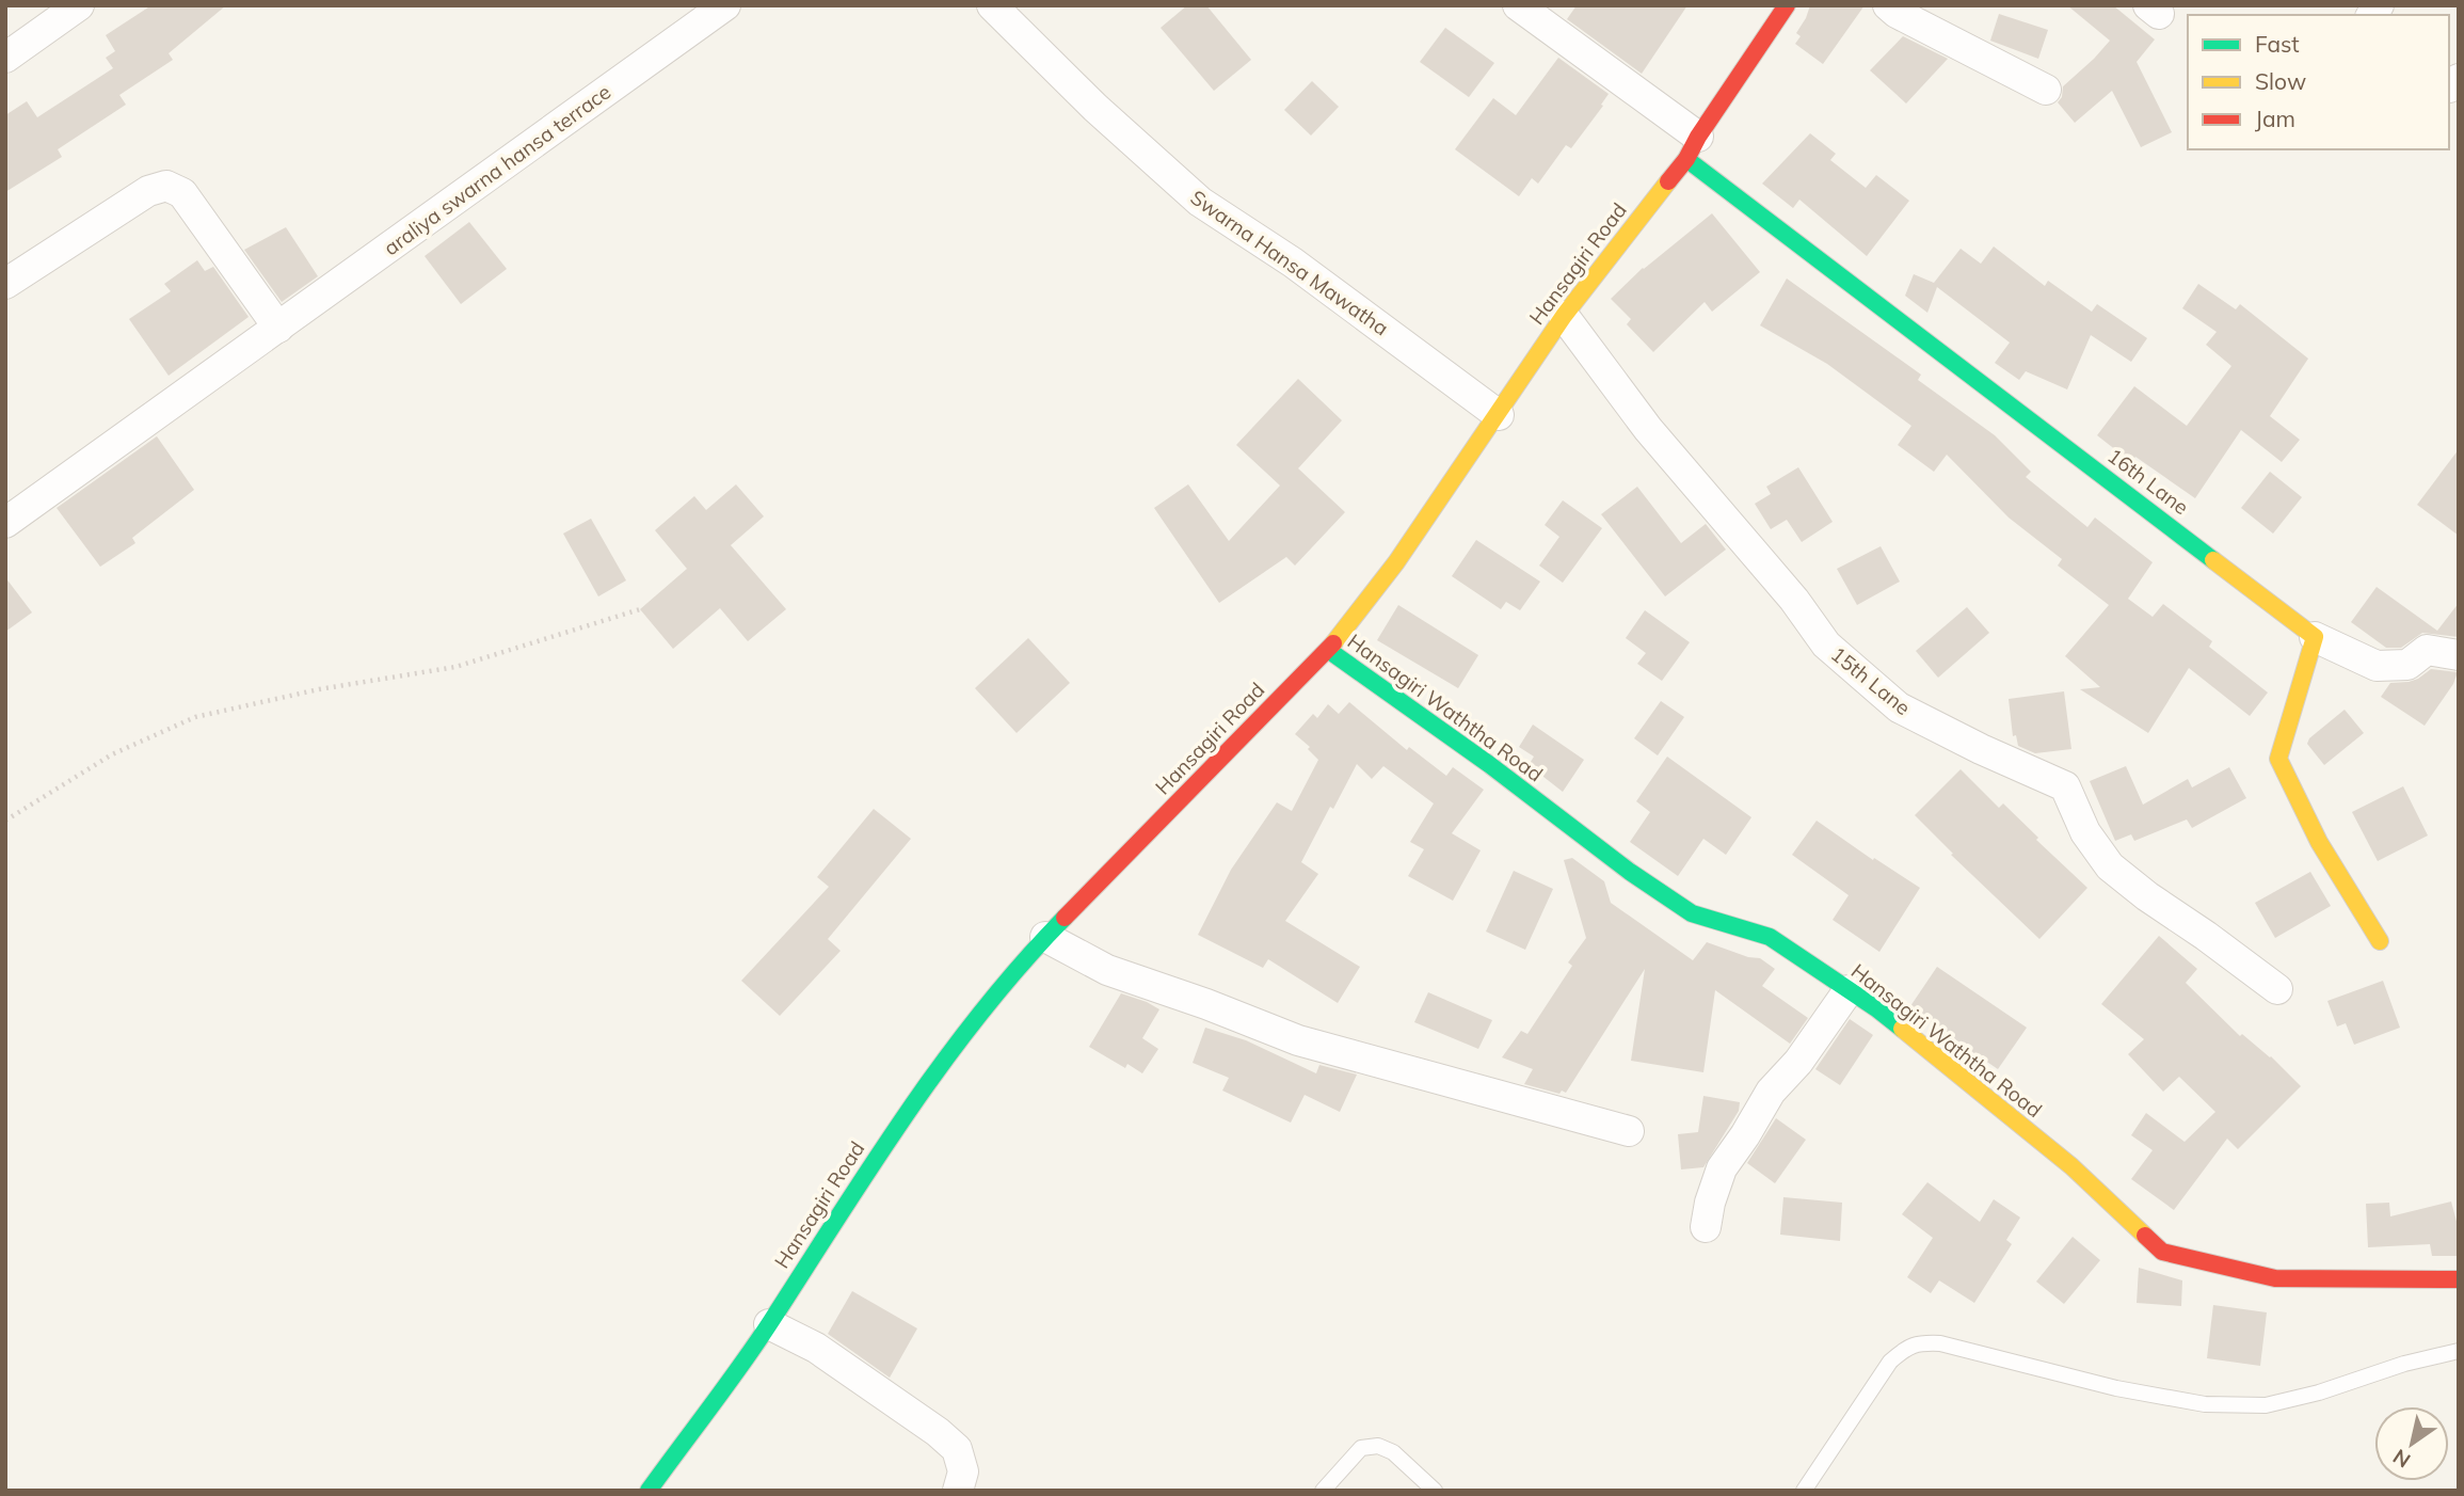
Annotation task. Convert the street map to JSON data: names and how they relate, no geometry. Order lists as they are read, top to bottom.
{
  "streets": {
    "street": [
      "araliya swarna hansa terrace",
      "Swarna Hansa Mawatha",
      "Hansagiri Road",
      "16th Lane",
      "15th Lane",
      "Hansagiri Waththa Road"
    ]
  },
  "crossings": [
    ["Swarna Hansa Mawatha", "Hansagiri Road"],
    ["Hansagiri Road", "16th Lane"],
    ["Hansagiri Road", "15th Lane"],
    ["Hansagiri Road", "Hansagiri Waththa Road"]
  ],
  "legend": ["Fast", "Slow", "Jam"],
  "north": "bottom left"
}
